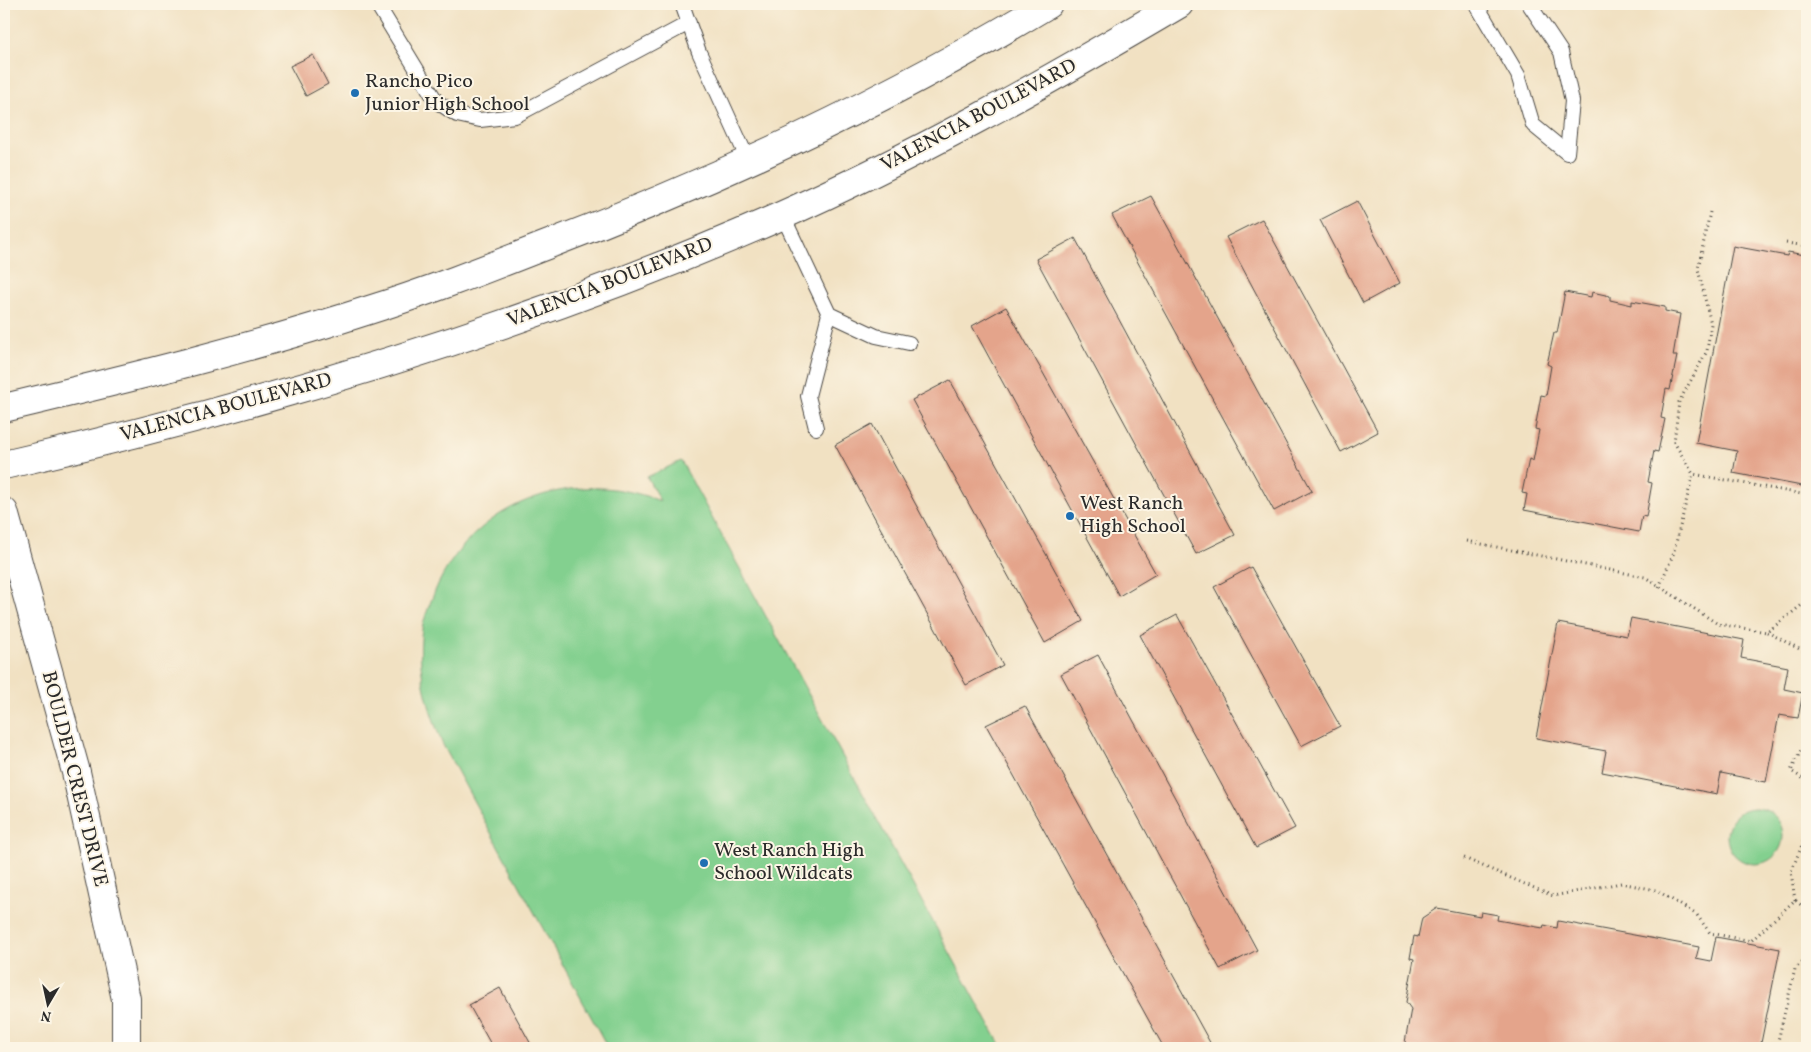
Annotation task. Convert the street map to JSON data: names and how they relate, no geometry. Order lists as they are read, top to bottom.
{
  "streets": {
    "street": ["VALENCIA BOULEVARD", "BOULDER CREST DRIVE"]
  },
  "places": ["Rancho Pico Junior High School", "West Ranch High School", "West Ranch High School Wildcats"],
  "north": "bottom"
}
